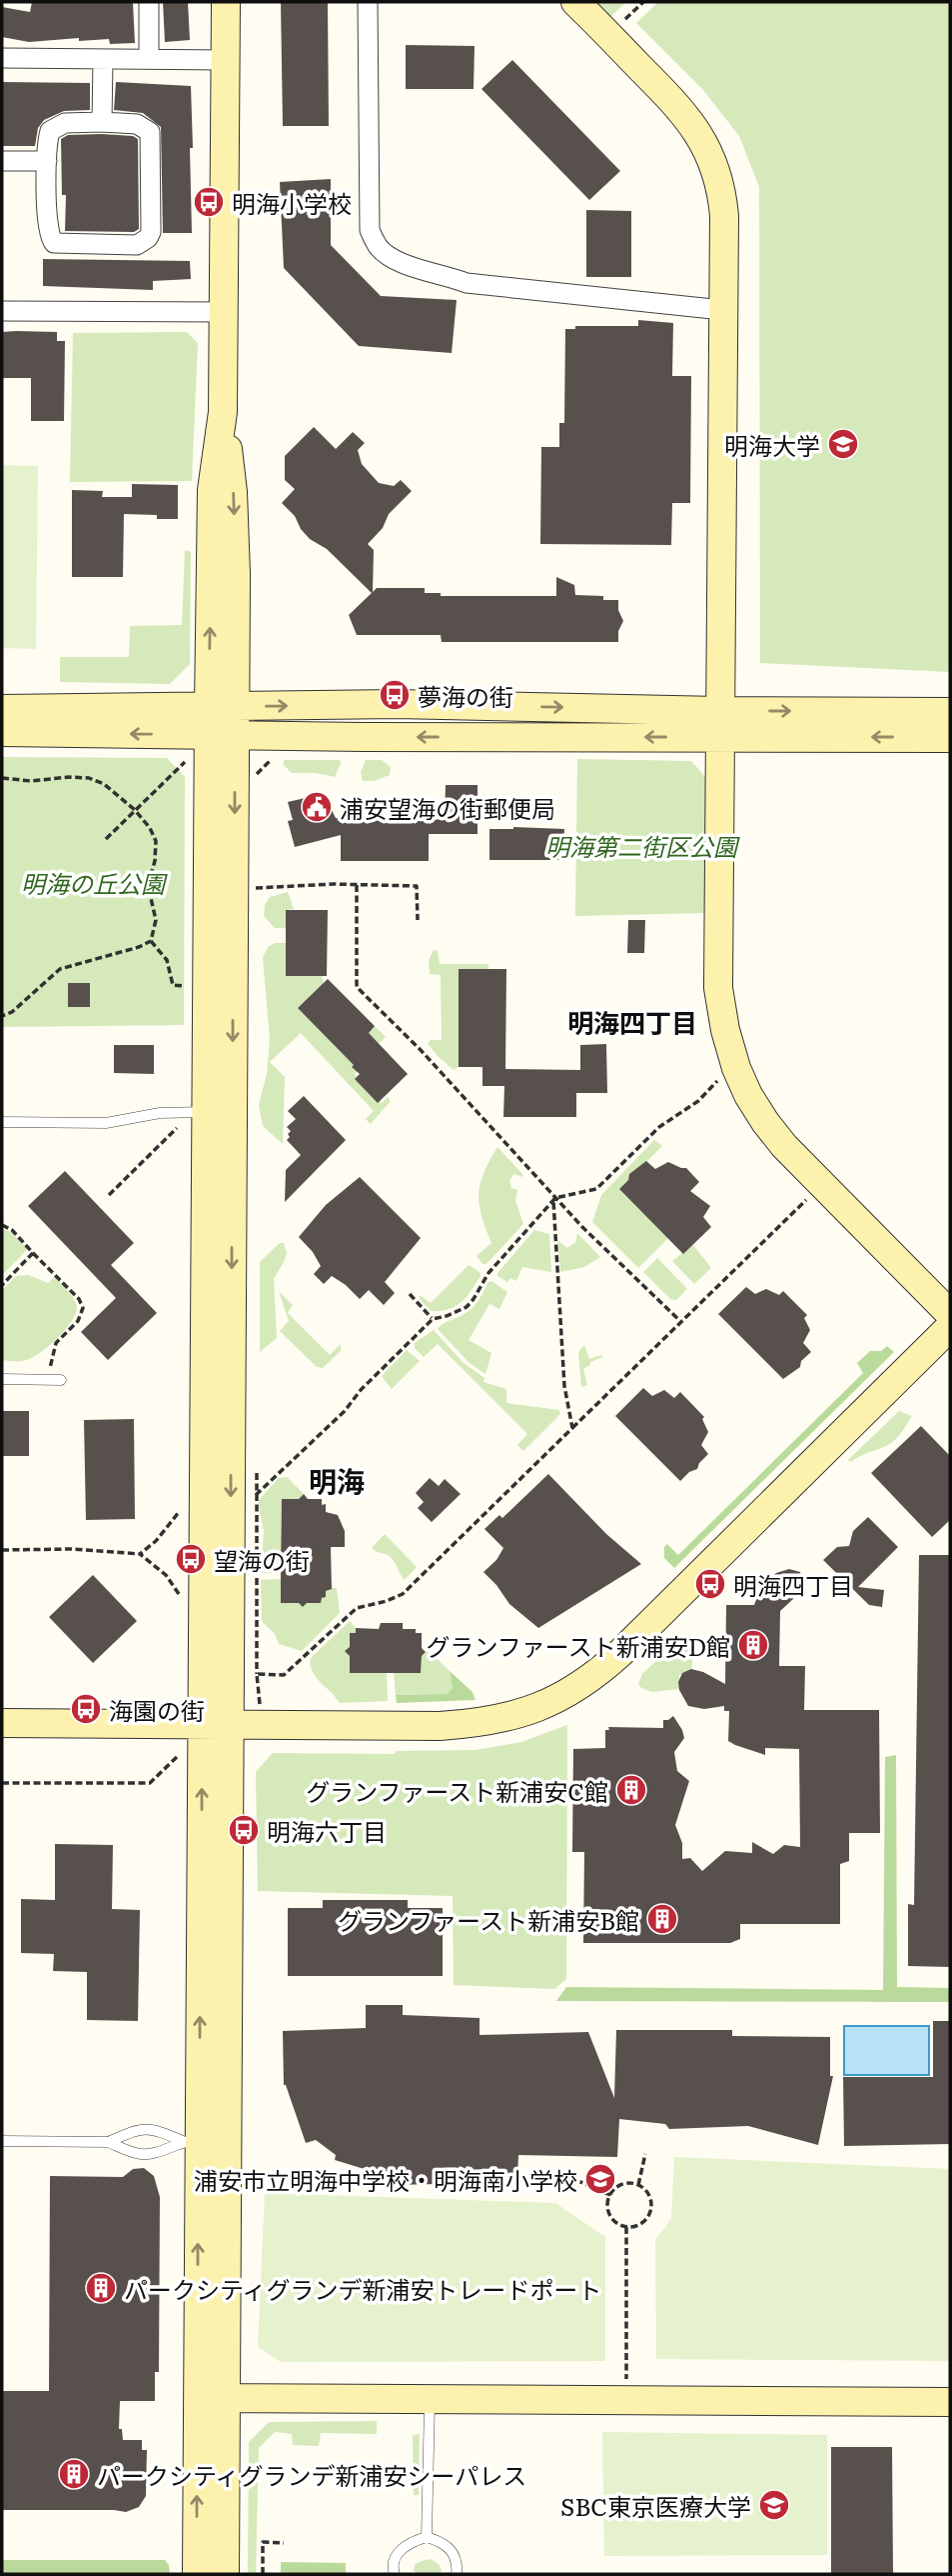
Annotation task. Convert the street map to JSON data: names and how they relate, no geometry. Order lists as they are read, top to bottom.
{
  "districts": ["明海四丁目", "明海"],
  "parks": ["明海第二街区公園", "明海の丘公園"],
  "places": {
    "bus stop": [
      "明海小学校",
      "夢海の街",
      "望海の街",
      "明海四丁目",
      "海園の街",
      "明海六丁目"
    ],
    "school or university": ["明海大学", "浦安市立明海中学校・明海南小学校", "SBC東京医療大学"],
    "public building": ["浦安望海の街郵便局"],
    "building": [
      "グランファースト新浦安D館",
      "グランファースト新浦安C館",
      "グランファースト新浦安B館",
      "パークシティグランデ新浦安トレードポート",
      "パークシティグランデ新浦安シーパレス"
    ]
  }
}
